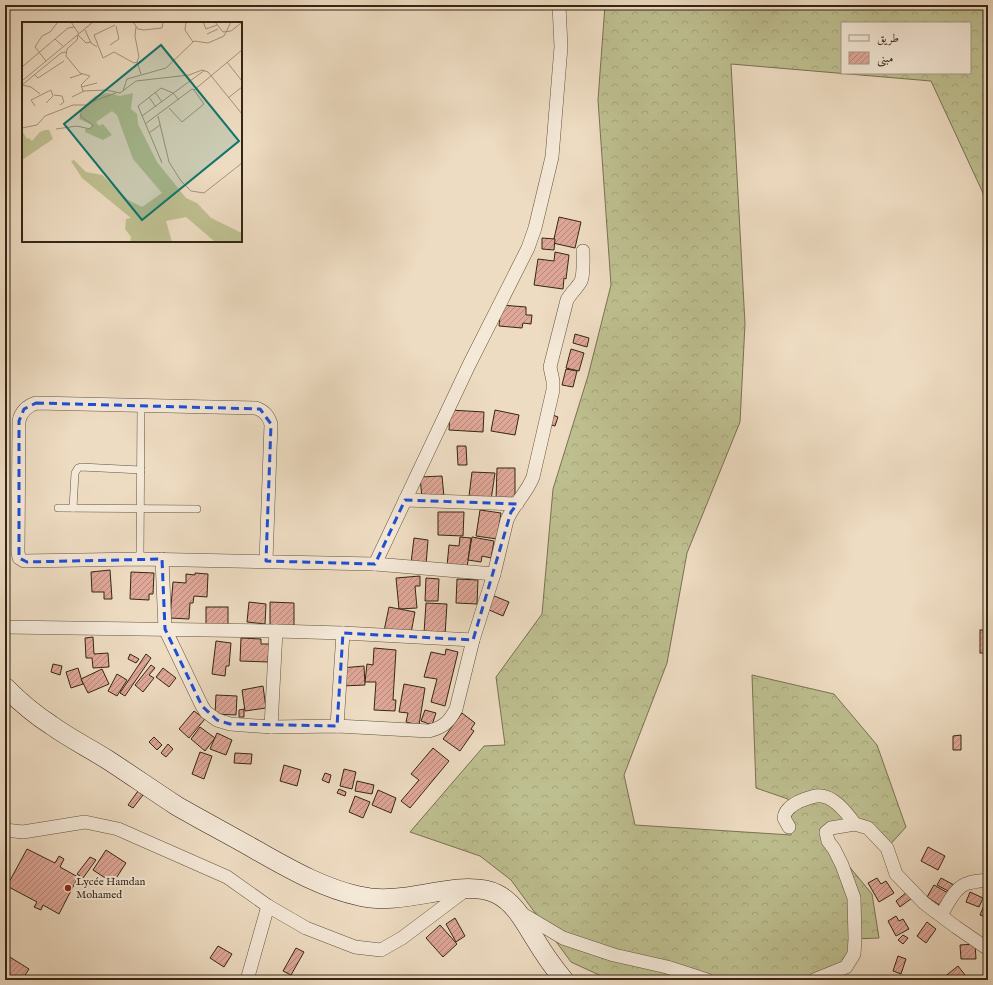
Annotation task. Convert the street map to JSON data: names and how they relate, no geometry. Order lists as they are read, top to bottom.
{
  "places": ["Lycée Hamdan Mohamed"],
  "legend": ["طريق", "مبنى"]
}
